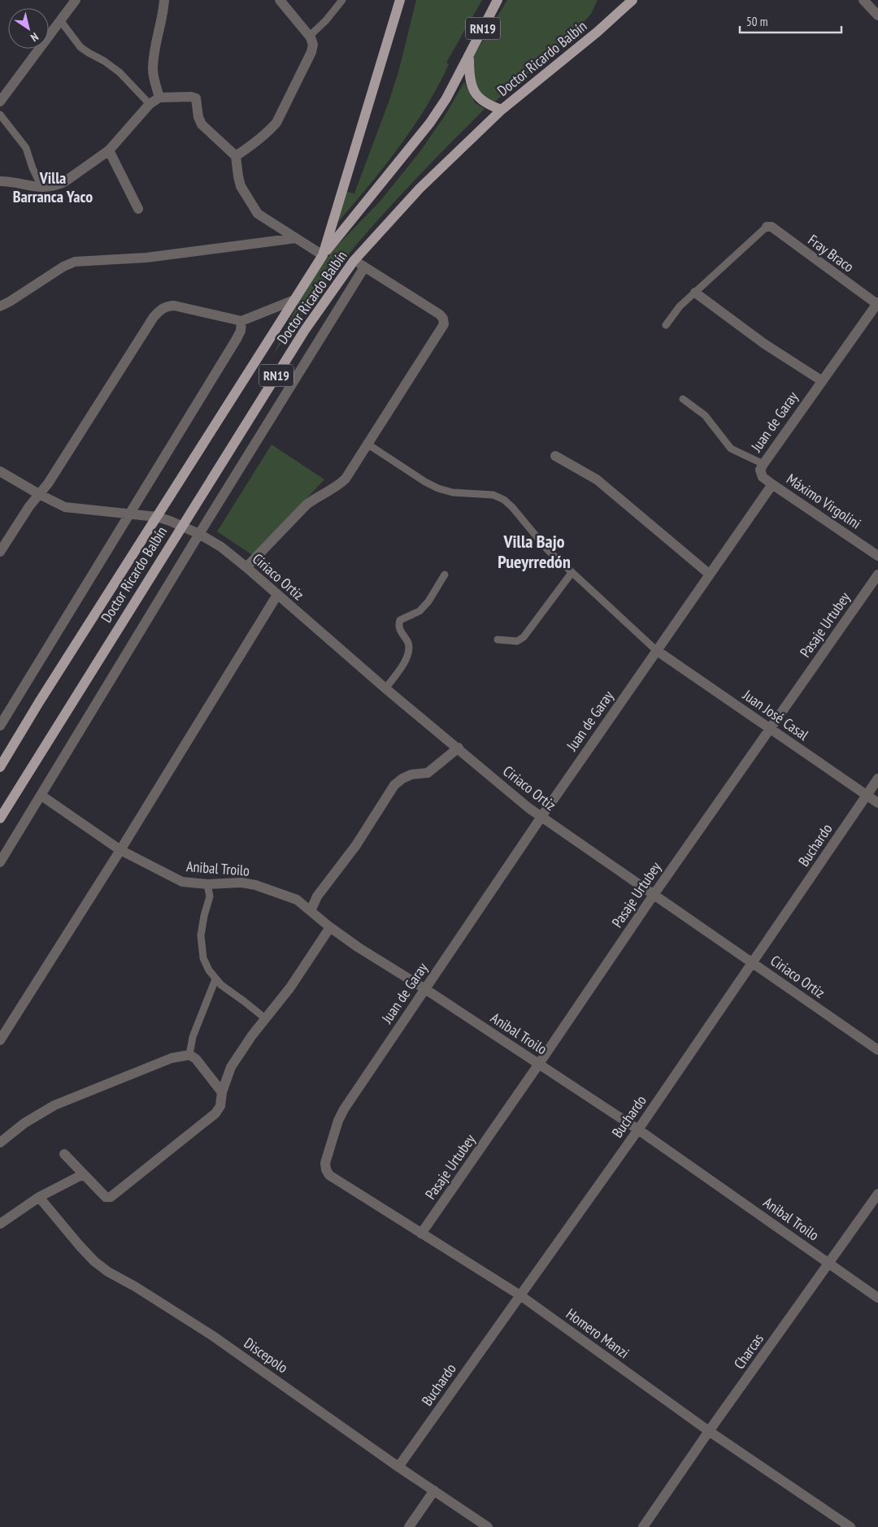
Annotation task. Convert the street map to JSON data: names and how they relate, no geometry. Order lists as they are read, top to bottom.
{
  "streets": {
    "main road": ["RN19", "Doctor Ricardo Balbín"],
    "street": [
      "Fray Braco",
      "Juan de Garay",
      "Máximo Virgolini",
      "Ciriaco Ortiz",
      "Pasaje Urtubey",
      "Juan José Casal",
      "Buchardo",
      "Anibal Troilo",
      "Homero Manzi",
      "Charcas",
      "Discepolo"
    ]
  },
  "crossings": [
    ["RN19", "Doctor Ricardo Balbín"],
    ["Doctor Ricardo Balbín", "Ciriaco Ortiz"],
    ["Fray Braco", "Juan de Garay"],
    ["Juan de Garay", "Máximo Virgolini"],
    ["Juan de Garay", "Ciriaco Ortiz"],
    ["Juan de Garay", "Juan José Casal"],
    ["Juan de Garay", "Anibal Troilo"],
    ["Juan de Garay", "Homero Manzi"],
    ["Ciriaco Ortiz", "Pasaje Urtubey"],
    ["Ciriaco Ortiz", "Buchardo"],
    ["Pasaje Urtubey", "Juan José Casal"],
    ["Pasaje Urtubey", "Anibal Troilo"],
    ["Pasaje Urtubey", "Homero Manzi"],
    ["Juan José Casal", "Buchardo"],
    ["Buchardo", "Anibal Troilo"],
    ["Buchardo", "Homero Manzi"],
    ["Buchardo", "Discepolo"],
    ["Anibal Troilo", "Charcas"],
    ["Homero Manzi", "Charcas"]
  ],
  "districts": ["Villa Barranca Yaco", "Villa Bajo Pueyrredón"],
  "scale_bar": "50 m",
  "north": "bottom right"
}
